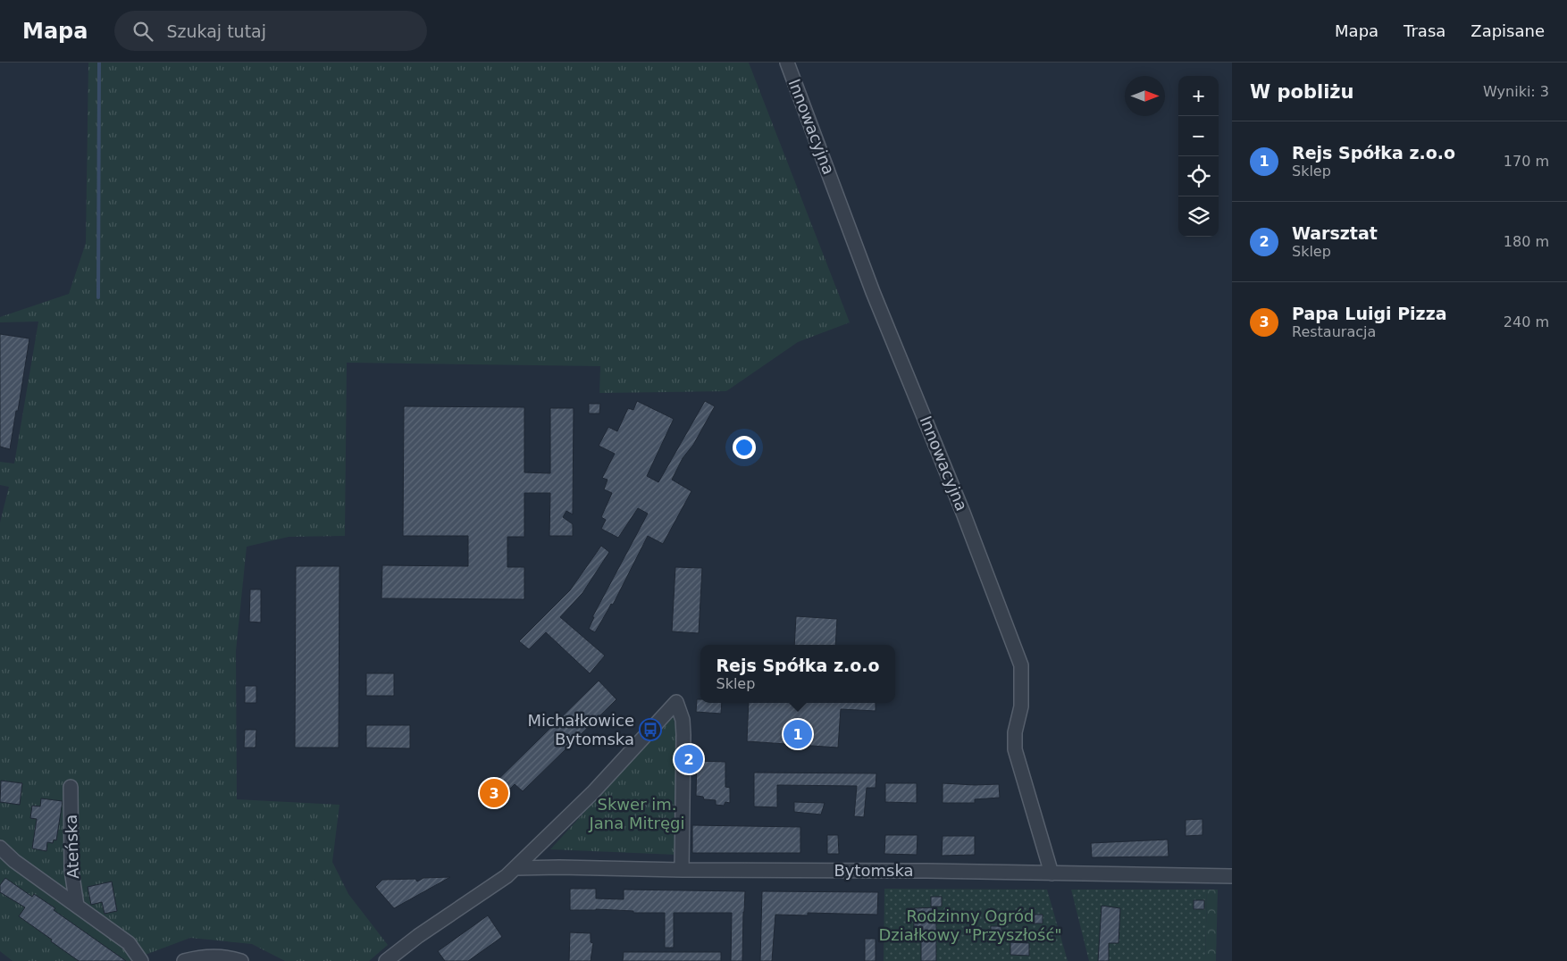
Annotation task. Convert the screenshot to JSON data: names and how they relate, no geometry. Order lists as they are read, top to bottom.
{
  "streets": {
    "street": ["Innowacyjna", "Ateńska", "Bytomska"]
  },
  "crossings": [
    ["Innowacyjna", "Bytomska"]
  ],
  "parks": ["Skwer im. Jana Mitręgi", "Rodzinny Ogród Działkowy \"Przyszłość\""],
  "places": {
    "bus stop": ["Michałkowice Bytomska"]
  },
  "north": "right",
  "page": {
    "header": "Mapa",
    "search": "Szukaj tutaj",
    "nav": ["Mapa", "Trasa", "Zapisane"],
    "heading": ["W pobliżu", "Wyniki: 3"],
    "map_buttons": ["+", "−"],
    "list": [
      {
        "mark": "1",
        "name": "Rejs Spółka z.o.o",
        "note": "Sklep",
        "value": "170 m"
      },
      {
        "mark": "2",
        "name": "Warsztat",
        "note": "Sklep",
        "value": "180 m"
      },
      {
        "mark": "3",
        "name": "Papa Luigi Pizza",
        "note": "Restauracja",
        "value": "240 m"
      }
    ],
    "popup": ["Rejs Spółka z.o.o", "Sklep"],
    "pins": ["1", "2", "3"]
  }
}
